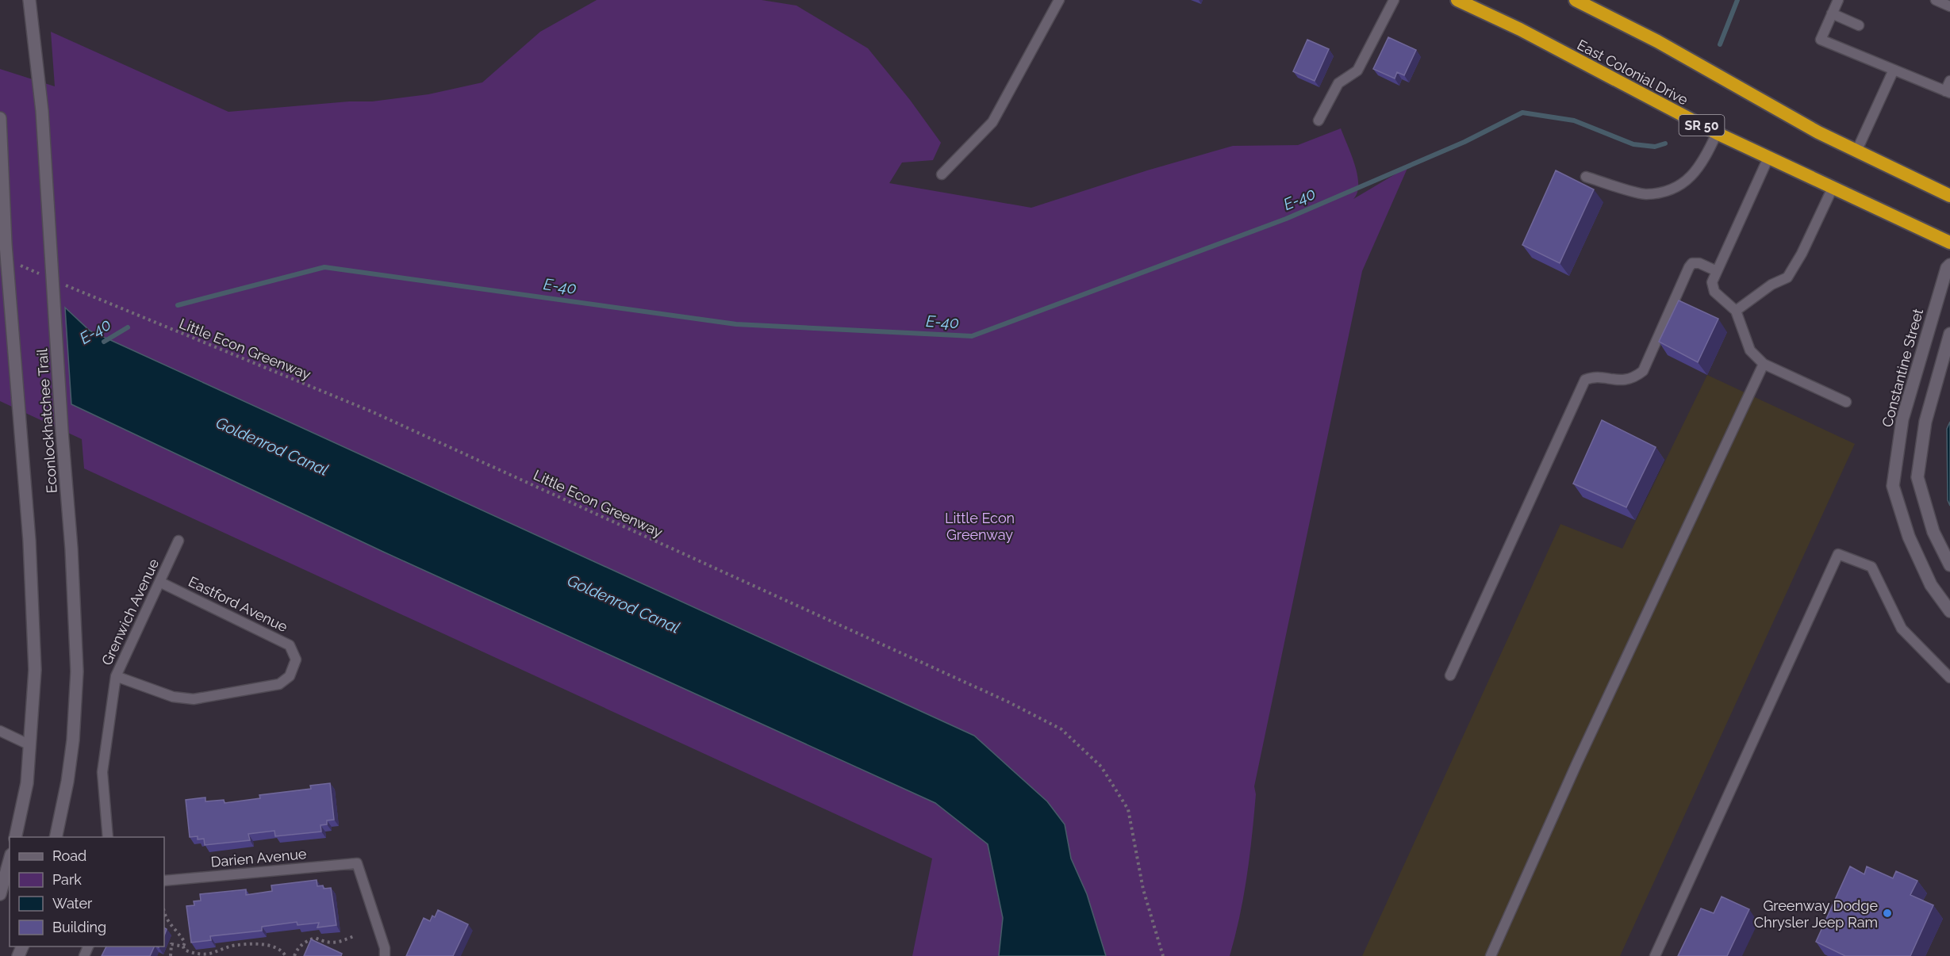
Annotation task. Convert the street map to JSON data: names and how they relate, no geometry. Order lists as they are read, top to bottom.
{
  "streets": {
    "highway": ["East Colonial Drive", "SR 50"],
    "street": ["Constantine Street", "Econlockhatchee Trail"],
    "lane": ["Eastford Avenue", "Grenwich Avenue", "Darien Avenue"],
    "path": ["Little Econ Greenway"]
  },
  "crossings": [
    ["Eastford Avenue", "Grenwich Avenue"]
  ],
  "water": ["E-40", "Goldenrod Canal"],
  "parks": ["Little Econ Greenway"],
  "places": ["Greenway Dodge Chrysler Jeep Ram"],
  "legend": [
    "Road",
    "Park",
    "Water",
    "Building"
  ]
}
